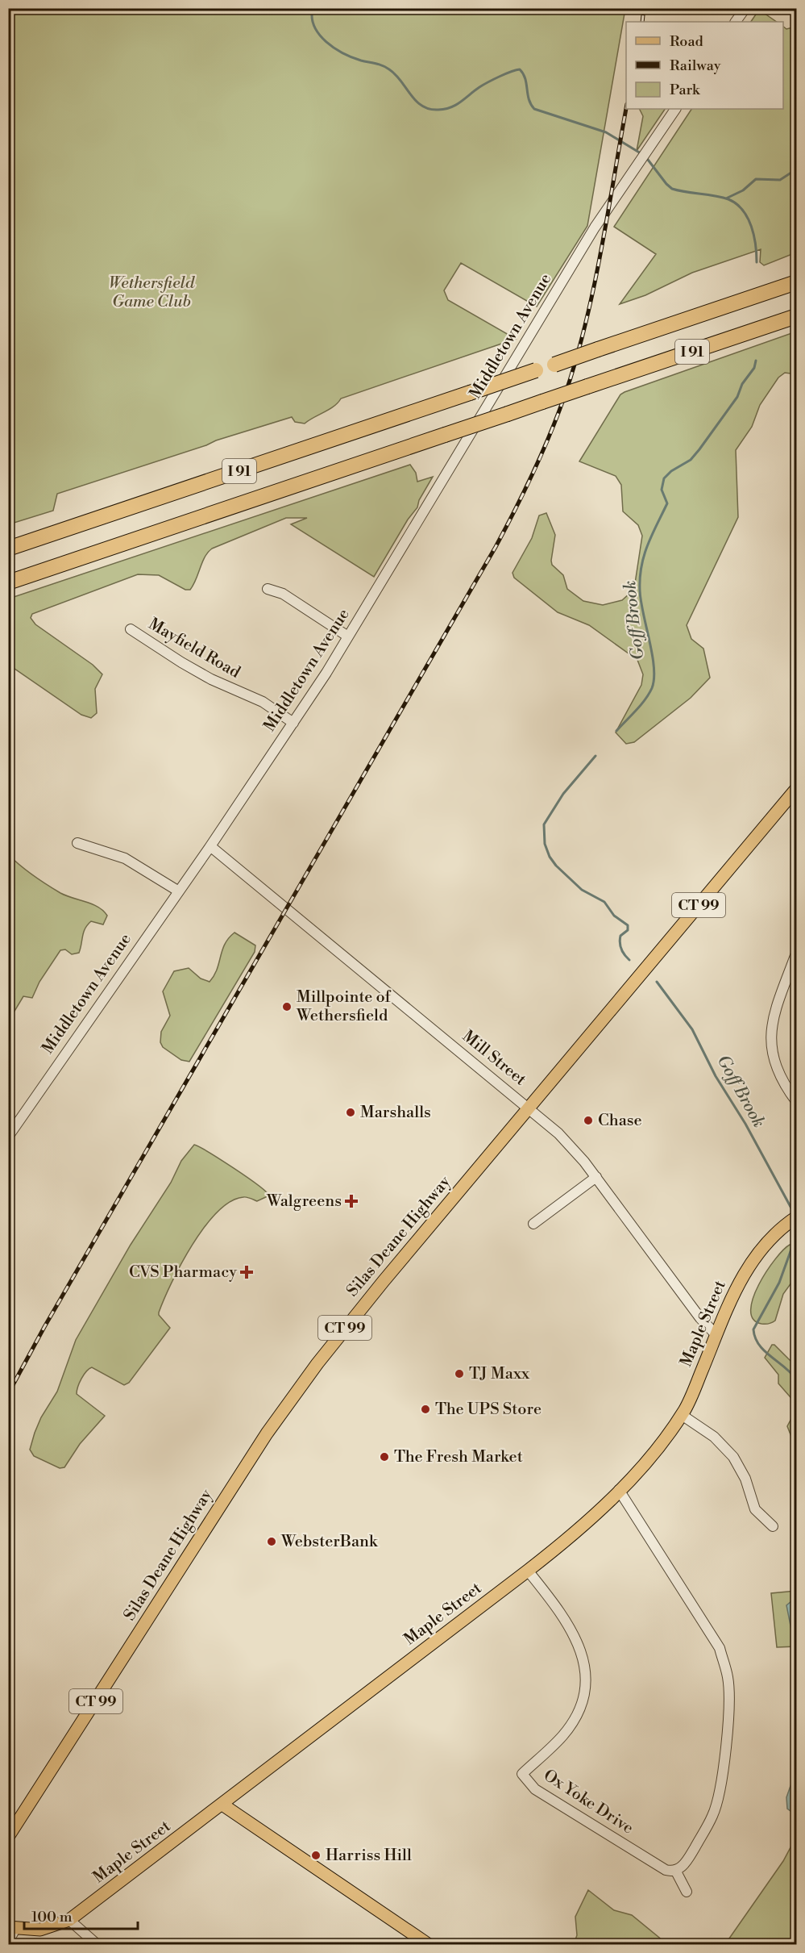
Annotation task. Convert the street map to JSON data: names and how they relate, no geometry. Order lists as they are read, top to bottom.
{
  "streets": {
    "highway": ["I 91"],
    "main road": ["CT 99", "Silas Deane Highway", "Maple Street"],
    "street": [
      "Middletown Avenue",
      "Mayfield Road",
      "Mill Street",
      "Ox Yoke Drive"
    ]
  },
  "crossings": [
    ["Middletown Avenue", "Mayfield Road"],
    ["Middletown Avenue", "Mill Street"],
    ["Mill Street", "Silas Deane Highway"],
    ["Mill Street", "Maple Street"],
    ["Maple Street", "Ox Yoke Drive"]
  ],
  "water": ["Goff Brook"],
  "parks": ["Wethersfield Game Club"],
  "places": {
    "other": [
      "Millpointe of Wethersfield",
      "Marshalls",
      "Chase",
      "TJ Maxx",
      "The UPS Store",
      "The Fresh Market",
      "WebsterBank",
      "Harriss Hill"
    ],
    "health": ["Walgreens", "CVS Pharmacy"]
  },
  "legend": ["Road", "Railway", "Park"],
  "scale_bar": "100 m"
}
